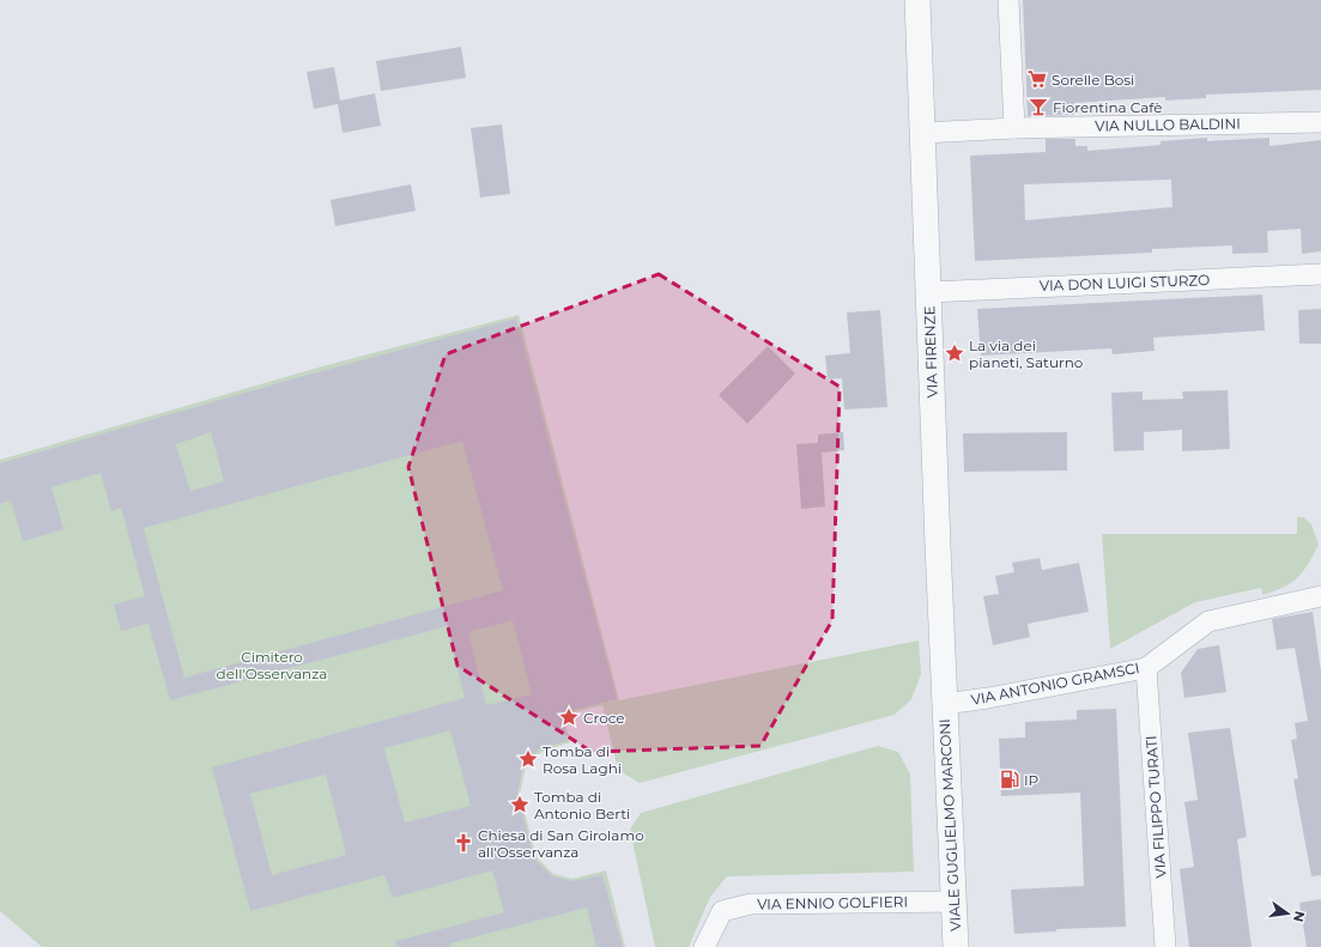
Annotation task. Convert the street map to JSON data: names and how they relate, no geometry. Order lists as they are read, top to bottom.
{
  "streets": {
    "street": [
      "VIA NULLO BALDINI",
      "VIA DON LUIGI STURZO",
      "VIA FIRENZE",
      "VIA ANTONIO GRAMSCI",
      "VIA FILIPPO TURATI",
      "VIALE GUGLIELMO MARCONI",
      "VIA ENNIO GOLFIERI"
    ]
  },
  "crossings": [
    ["VIA NULLO BALDINI", "VIA FIRENZE"],
    ["VIA DON LUIGI STURZO", "VIA FIRENZE"],
    ["VIA FIRENZE", "VIA ANTONIO GRAMSCI"],
    ["VIA FIRENZE", "VIALE GUGLIELMO MARCONI"],
    ["VIA ANTONIO GRAMSCI", "VIA FILIPPO TURATI"],
    ["VIA ANTONIO GRAMSCI", "VIALE GUGLIELMO MARCONI"],
    ["VIALE GUGLIELMO MARCONI", "VIA ENNIO GOLFIERI"]
  ],
  "parks": ["Cimitero dell'Osservanza"],
  "places": {
    "supermarket": ["Sorelle Bosi"],
    "bar": ["Fiorentina Cafè"],
    "place": [
      "La via dei pianeti, Saturno",
      "Croce",
      "Tomba di Rosa Laghi",
      "Tomba di Antonio Berti"
    ],
    "fuel station": ["IP"],
    "church": ["Chiesa di San Girolamo all'Osservanza"]
  },
  "north": "right"
}
